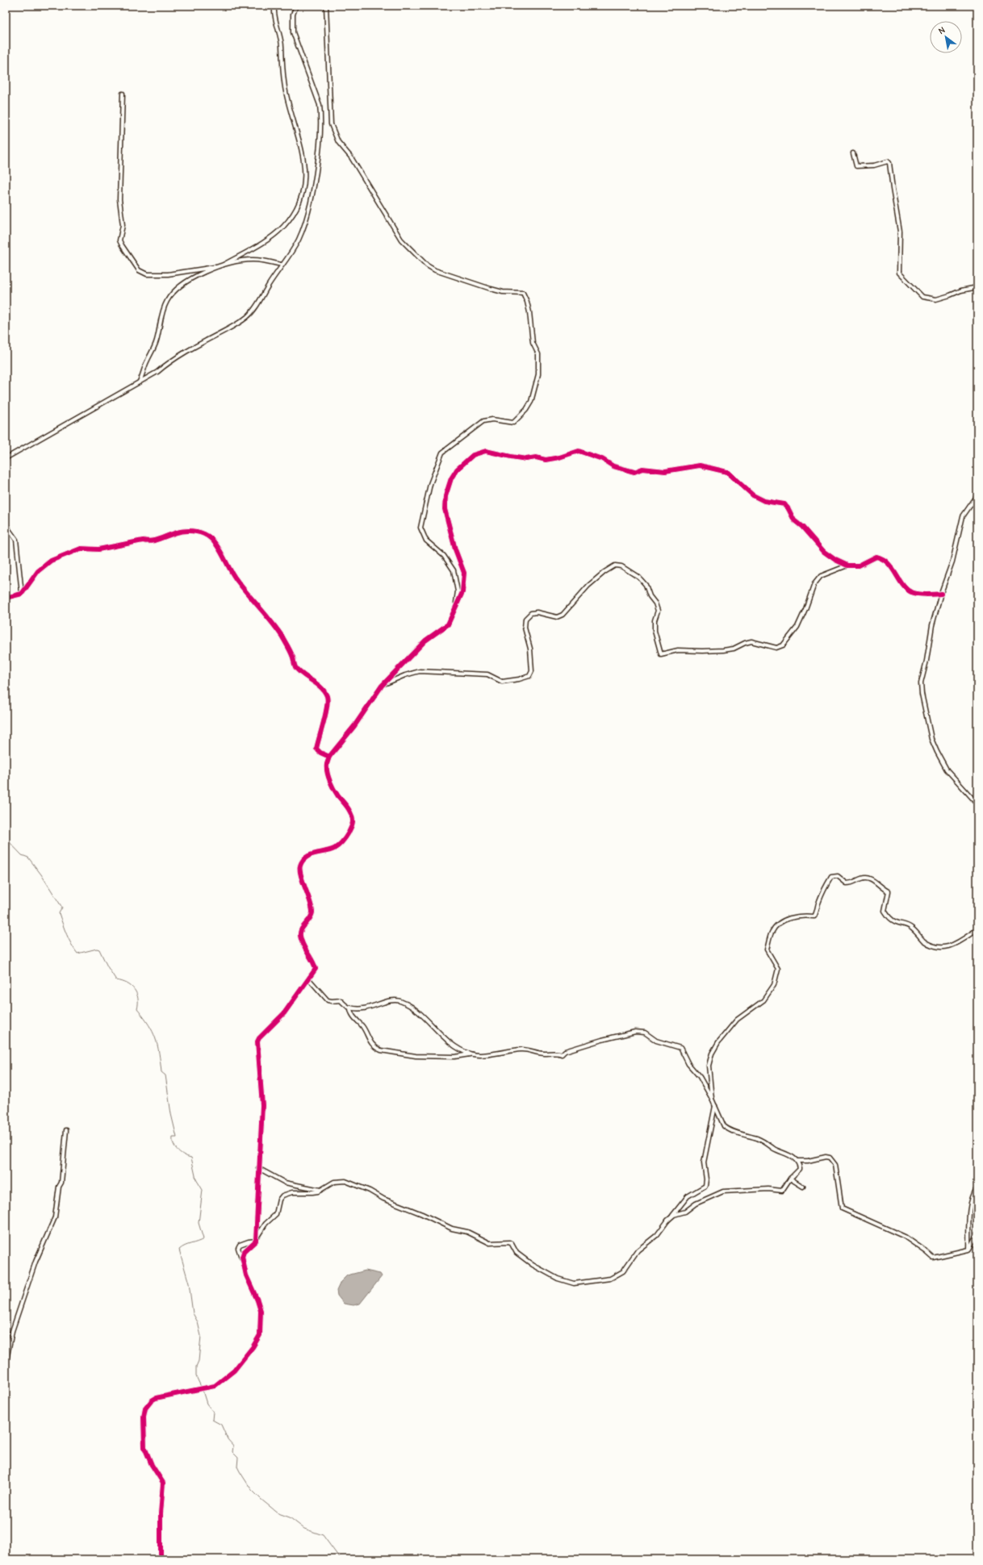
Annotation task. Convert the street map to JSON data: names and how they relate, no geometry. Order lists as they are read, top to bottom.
{
  "north": "top left"
}
